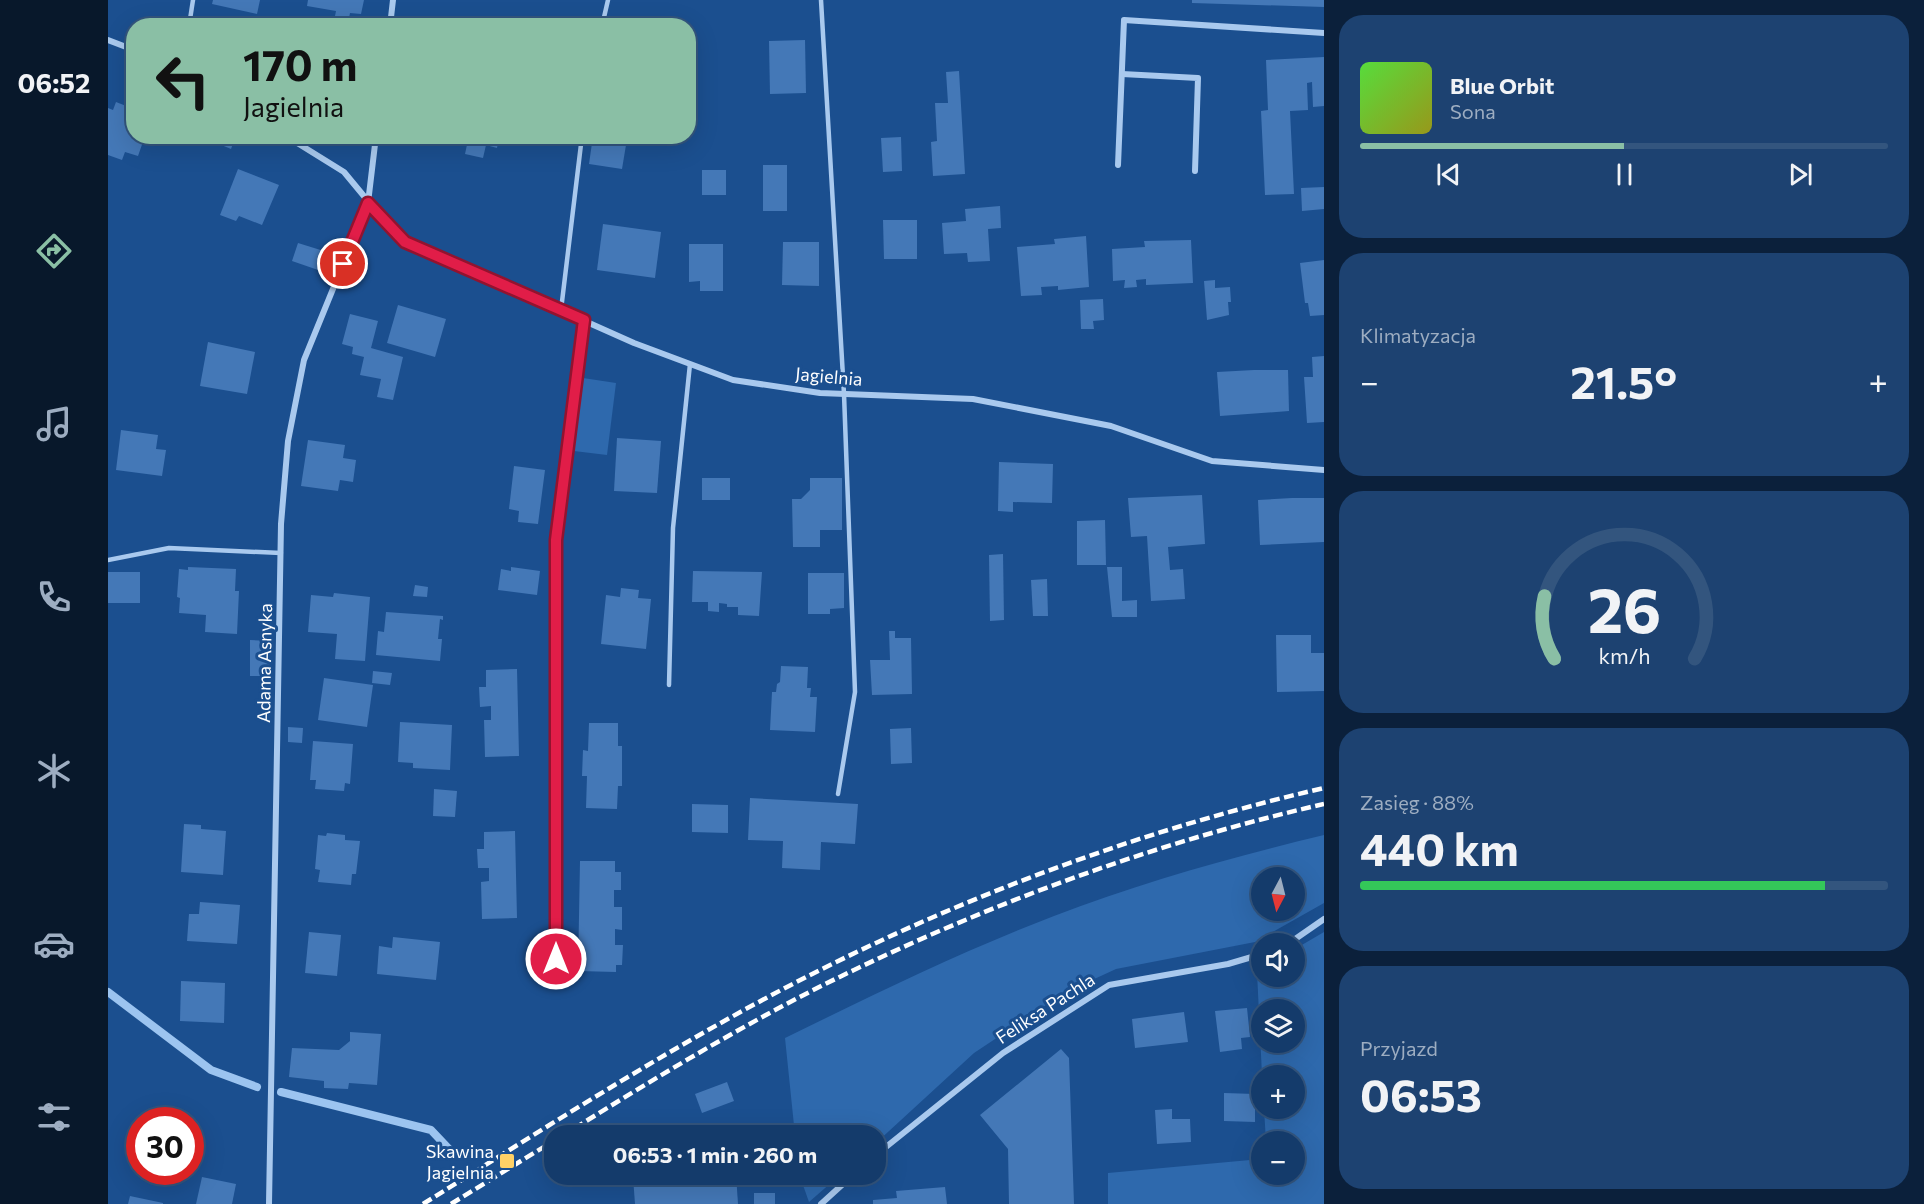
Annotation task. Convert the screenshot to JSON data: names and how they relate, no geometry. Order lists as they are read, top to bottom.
{
  "streets": {
    "street": ["Jagielnia", "Adama Asnyka", "Feliksa Pachla"]
  },
  "crossings": [
    ["Jagielnia", "Adama Asnyka"]
  ],
  "places": {
    "transit": ["Skawina Jagielnia"]
  },
  "north": "bottom",
  "page": {
    "tabs": "06:52",
    "turn": ["170 m", "Jagielnia"],
    "song": ["Blue Orbit", "Sona"],
    "tile": [
      "Klimatyzacja",
      ["Zasięg · 88%", "440 km"],
      ["Przyjazd", "06:53"]
    ],
    "heat": ["−", "21.5°", "+"],
    "map_buttons": ["+", "−"],
    "limit": "30",
    "trip": "06:53 · 1 min · 260 m",
    "gauge": ["26", "km/h"]
  }
}
